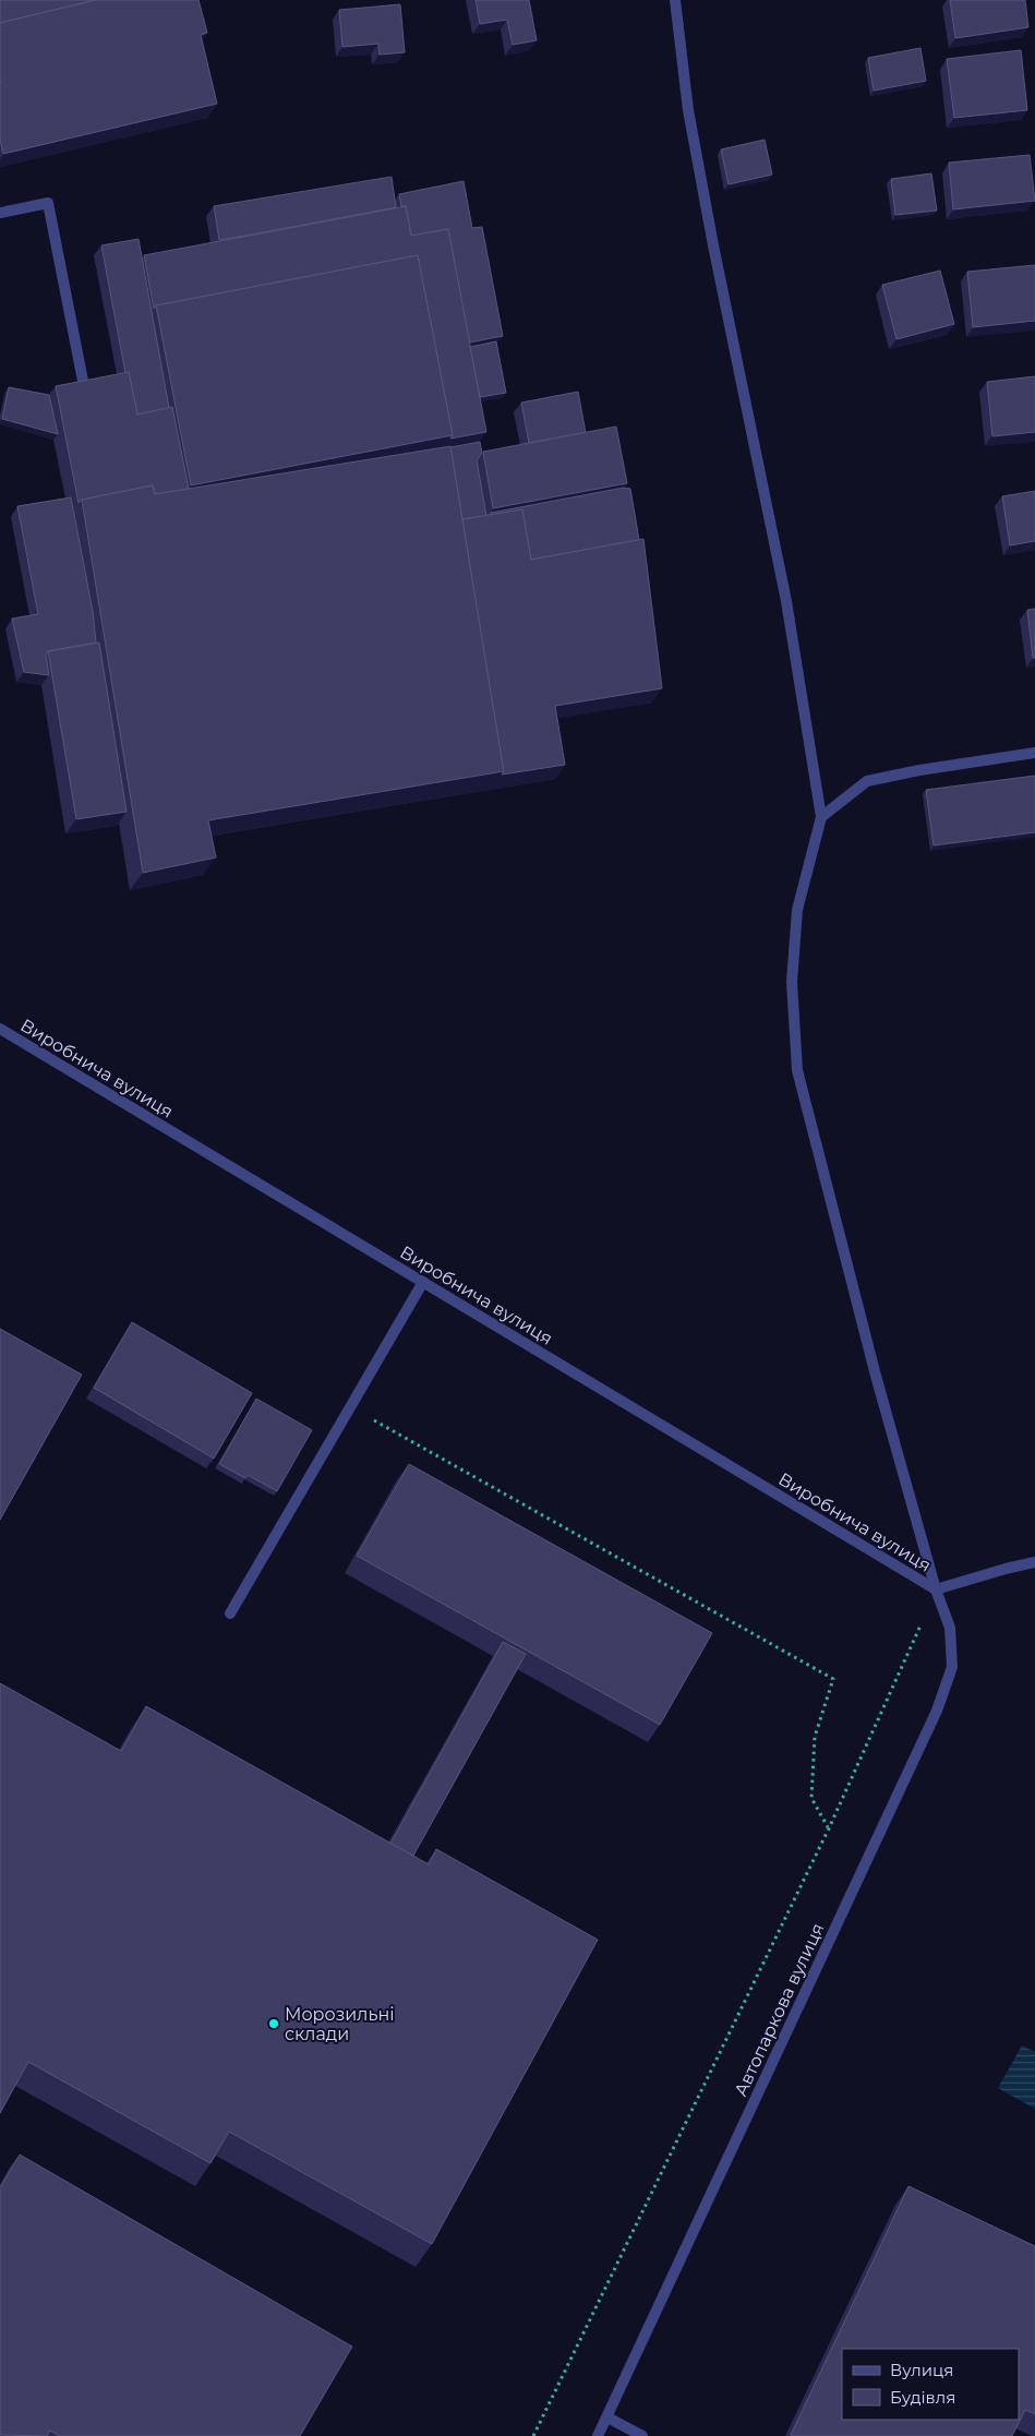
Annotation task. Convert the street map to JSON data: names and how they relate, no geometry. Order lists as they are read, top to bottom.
{
  "streets": {
    "street": ["Виробнича вулиця", "Автопаркова вулиця"]
  },
  "crossings": [
    ["Виробнича вулиця", "Автопаркова вулиця"]
  ],
  "places": ["Морозильні склади"],
  "legend": ["Вулиця", "Будівля"]
}
